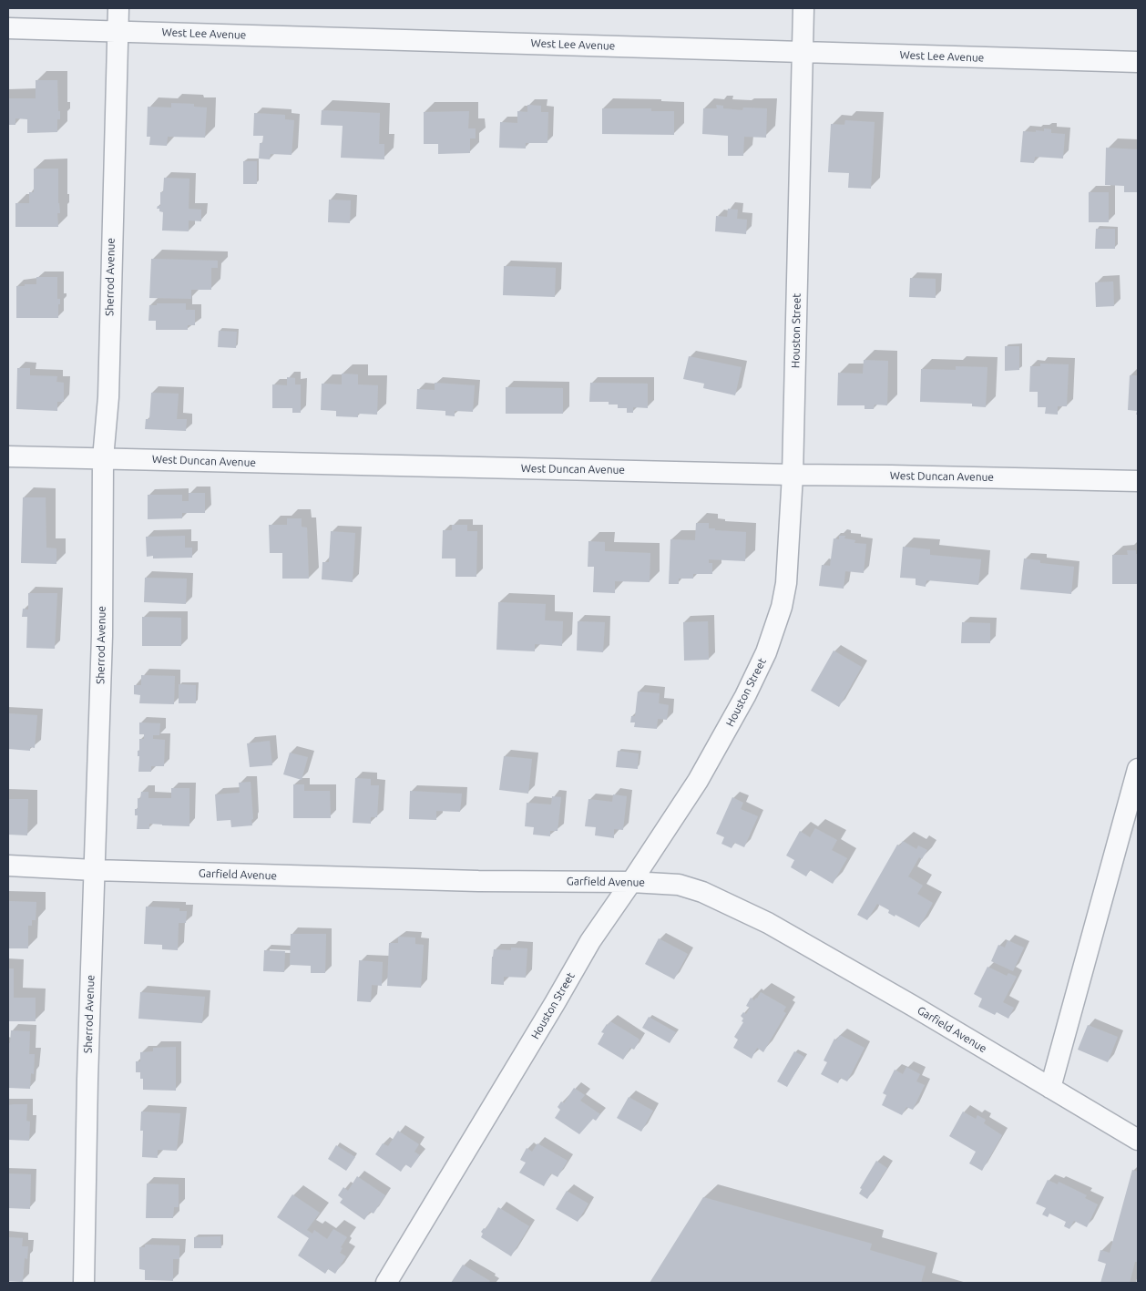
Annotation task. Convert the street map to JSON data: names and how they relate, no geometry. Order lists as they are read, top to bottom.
{
  "streets": {
    "street": [
      "West Lee Avenue",
      "Sherrod Avenue",
      "Houston Street",
      "West Duncan Avenue",
      "Garfield Avenue"
    ]
  },
  "crossings": [
    ["West Lee Avenue", "Sherrod Avenue"],
    ["West Lee Avenue", "Houston Street"],
    ["Sherrod Avenue", "West Duncan Avenue"],
    ["Sherrod Avenue", "Garfield Avenue"],
    ["Houston Street", "West Duncan Avenue"],
    ["Houston Street", "Garfield Avenue"]
  ]
}
